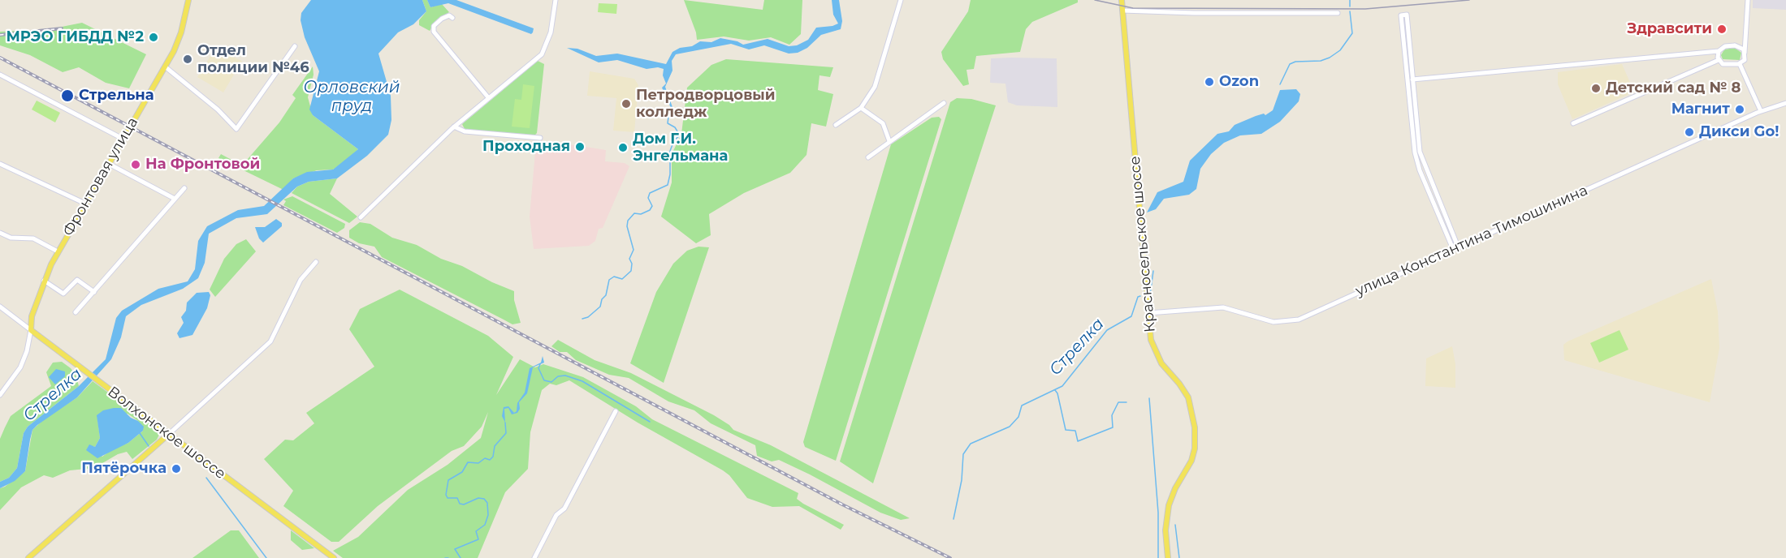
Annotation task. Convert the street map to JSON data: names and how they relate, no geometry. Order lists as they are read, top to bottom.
{
  "streets": {
    "main road": ["Фронтовая улица", "Красносельское шоссе", "Волхонское шоссе"],
    "street": ["улица Константина Тимошинина"]
  },
  "crossings": [
    ["Фронтовая улица", "Волхонское шоссе"],
    ["улица Константина Тимошинина", "Красносельское шоссе"]
  ],
  "water": ["Орловский пруд", "Стрелка"],
  "places": [
    "Здравсити",
    "МРЭО ГИБДД №2",
    "Отдел полиции №46",
    "Ozon",
    "Детский сад № 8",
    "Стрельна",
    "Петродворцовый колледж",
    "Магнит",
    "Дикси Go!",
    "Проходная",
    "Дом Г.И. Энгельмана",
    "На Фронтовой",
    "Пятёрочка"
  ]
}
